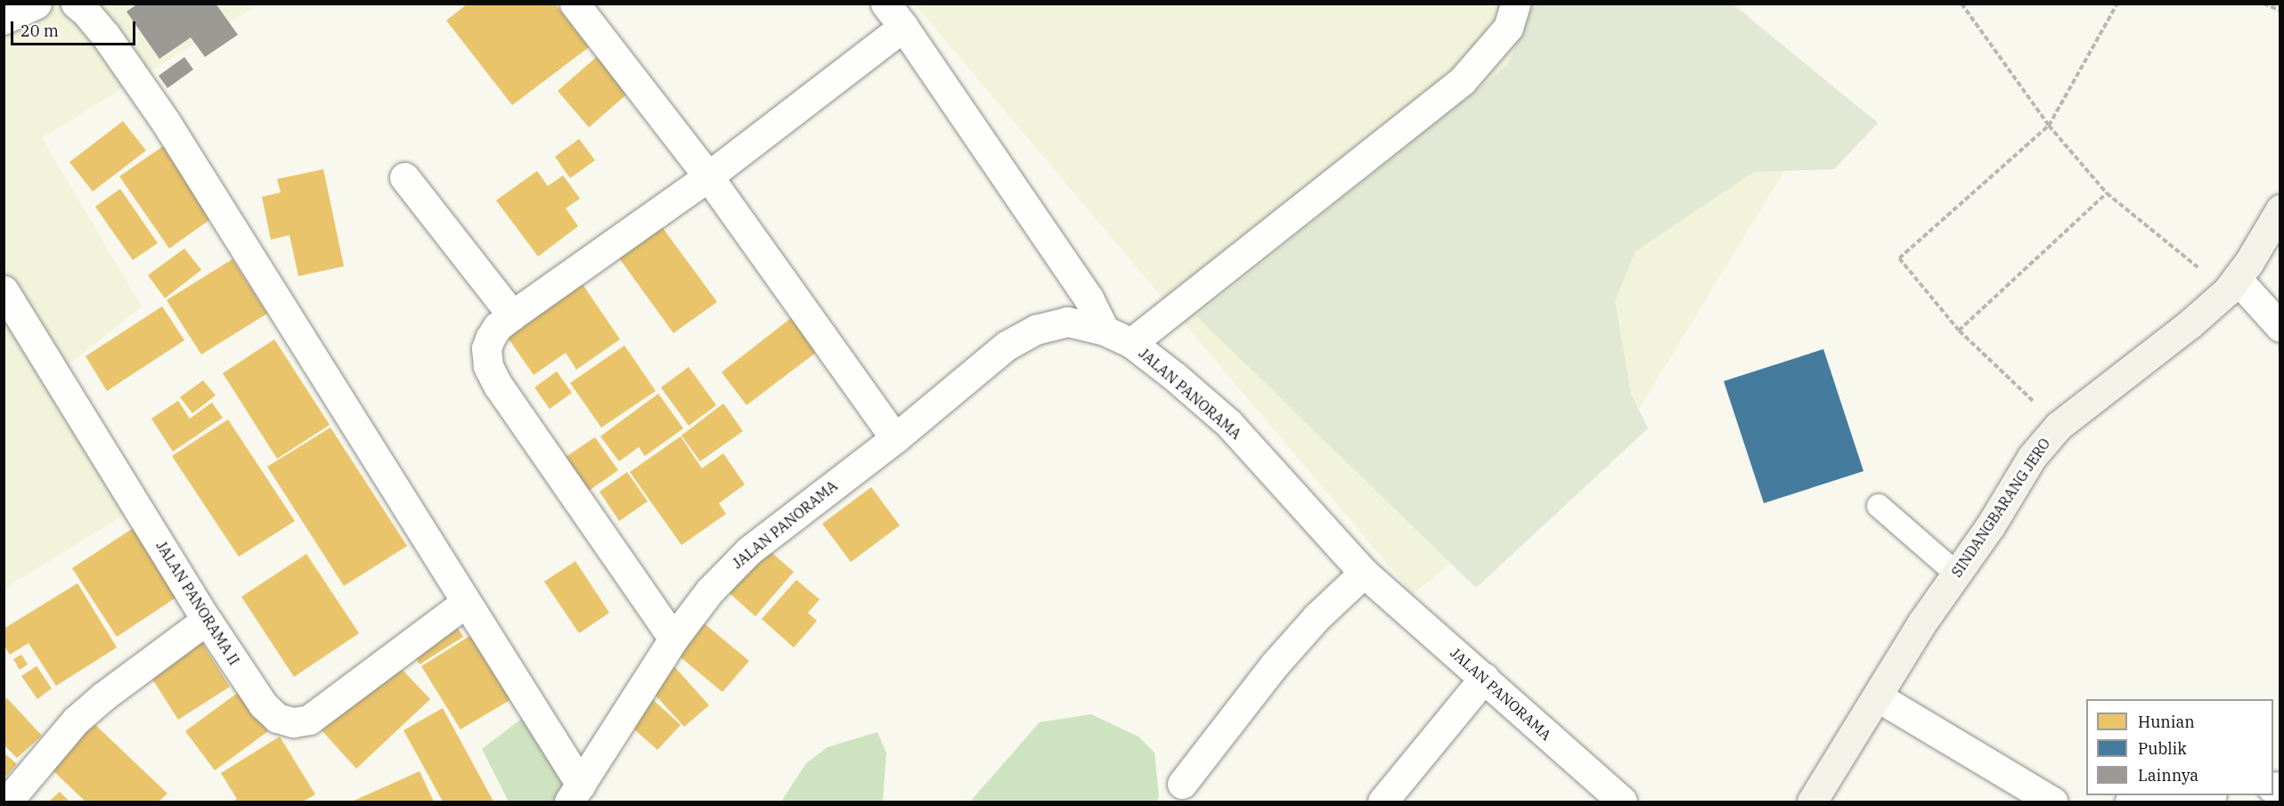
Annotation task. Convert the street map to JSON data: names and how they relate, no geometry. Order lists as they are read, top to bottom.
{
  "streets": {
    "street": ["JALAN PANORAMA", "SINDANGBARANG JERO", "JALAN PANORAMA II"]
  },
  "legend": ["Hunian", "Publik", "Lainnya"],
  "scale_bar": "20 m"
}
